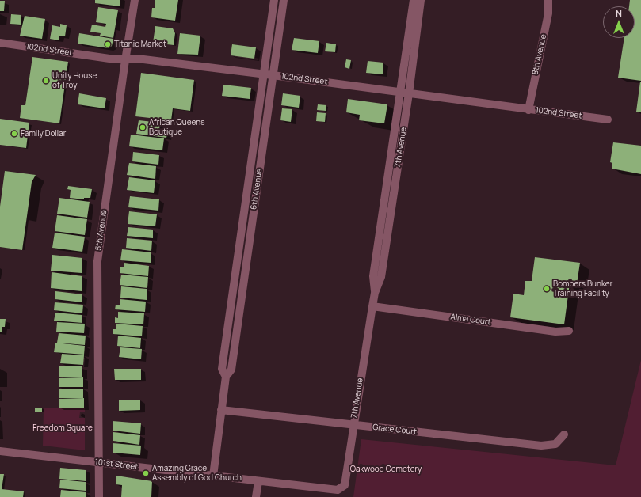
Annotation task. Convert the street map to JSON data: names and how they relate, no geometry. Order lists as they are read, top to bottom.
{
  "streets": {
    "street": [
      "102nd Street",
      "8th Avenue",
      "7th Avenue",
      "6th Avenue",
      "5th Avenue",
      "Alma Court",
      "Grace Court",
      "101st Street"
    ]
  },
  "crossings": [
    ["102nd Street", "8th Avenue"],
    ["102nd Street", "7th Avenue"],
    ["102nd Street", "6th Avenue"],
    ["102nd Street", "5th Avenue"],
    ["7th Avenue", "Alma Court"],
    ["7th Avenue", "Grace Court"],
    ["7th Avenue", "101st Street"],
    ["6th Avenue", "Grace Court"],
    ["6th Avenue", "101st Street"],
    ["5th Avenue", "101st Street"]
  ],
  "parks": ["Freedom Square", "Oakwood Cemetery"],
  "places": [
    "Titanic Market",
    "Unity House of Troy",
    "African Queens Boutique",
    "Family Dollar",
    "Bombers Bunker Training Facility",
    "Amazing Grace Assembly of God Church"
  ],
  "north": "top"
}
